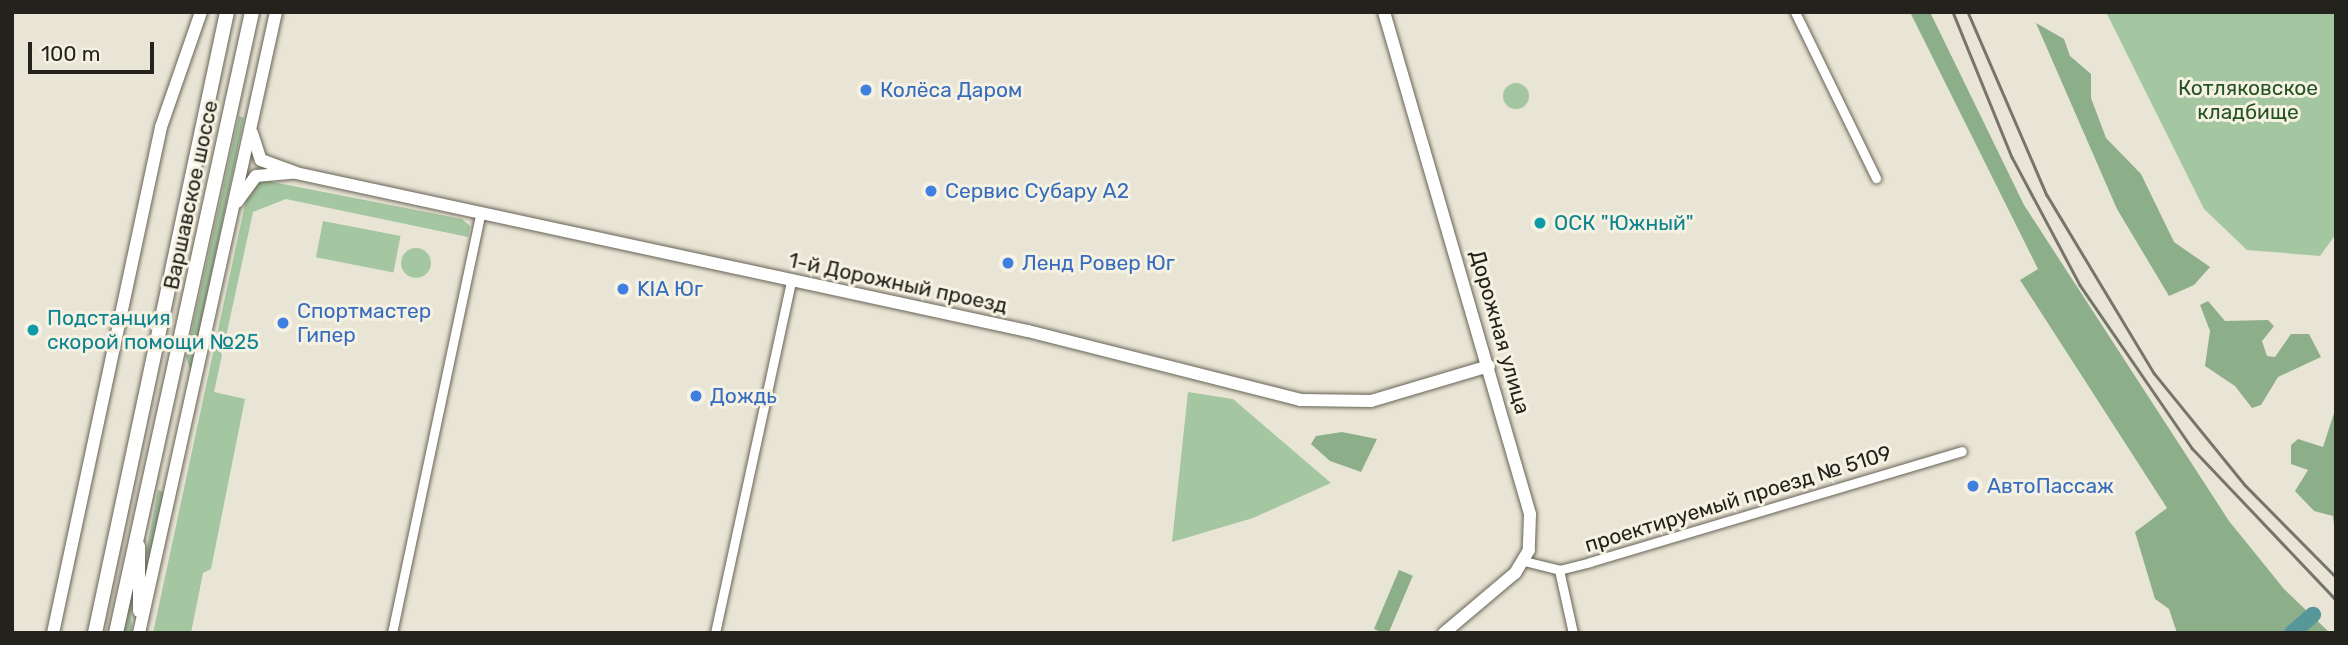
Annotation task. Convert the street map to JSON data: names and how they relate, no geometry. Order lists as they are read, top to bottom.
{
  "streets": {
    "main road": ["Варшавское шоссе", "1-й Дорожный проезд", "Дорожная улица"],
    "street": ["проектируемый проезд № 5109"]
  },
  "crossings": [
    ["1-й Дорожный проезд", "Дорожная улица"]
  ],
  "parks": ["Котляковское кладбище"],
  "places": [
    "Колёса Даром",
    "Сервис Субару А2",
    "ОСК \"Южный\"",
    "Ленд Ровер Юг",
    "KIA Юг",
    "Спортмастер Гипер",
    "Подстанция скорой помощи №25",
    "Дождь",
    "АвтоПассаж"
  ],
  "scale_bar": "100 m"
}
